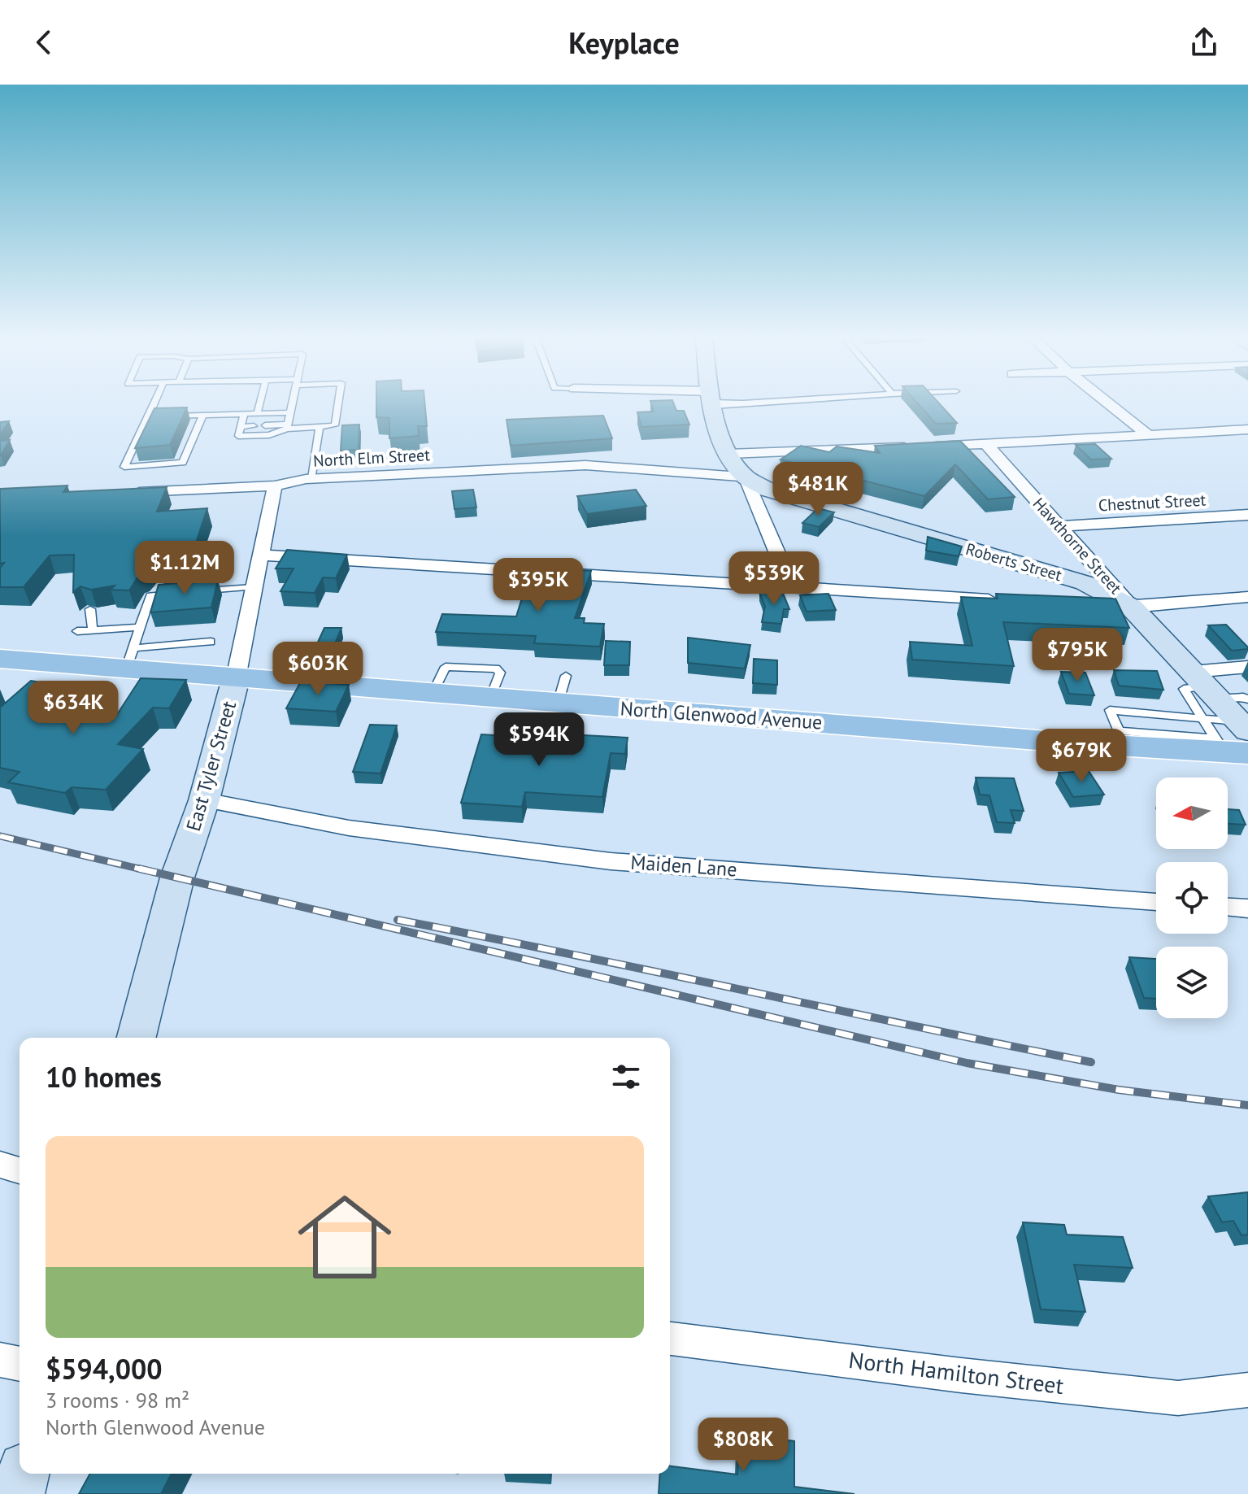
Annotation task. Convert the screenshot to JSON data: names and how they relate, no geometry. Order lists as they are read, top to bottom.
{
  "streets": {
    "main road": ["North Glenwood Avenue"],
    "street": [
      "North Elm Street",
      "Chestnut Street",
      "Hawthorne Street",
      "Roberts Street",
      "East Tyler Street",
      "Maiden Lane",
      "North Hamilton Street"
    ]
  },
  "crossings": [
    ["North Elm Street", "Roberts Street"],
    ["North Elm Street", "East Tyler Street"],
    ["Chestnut Street", "Hawthorne Street"],
    ["Hawthorne Street", "Roberts Street"],
    ["Hawthorne Street", "North Glenwood Avenue"],
    ["North Glenwood Avenue", "East Tyler Street"],
    ["East Tyler Street", "Maiden Lane"]
  ],
  "north": "left",
  "page": {
    "header": "Keyplace",
    "price": [
      "$481K",
      "$1.12M",
      "$539K",
      "$395K",
      "$795K",
      "$603K",
      "$634K",
      "$594K",
      "$679K",
      "$808K"
    ],
    "heading": "10 homes",
    "list": [
      {
        "name": "$594,000",
        "note": "3 rooms · 98 m² · North Glenwood Avenue"
      }
    ]
  }
}
